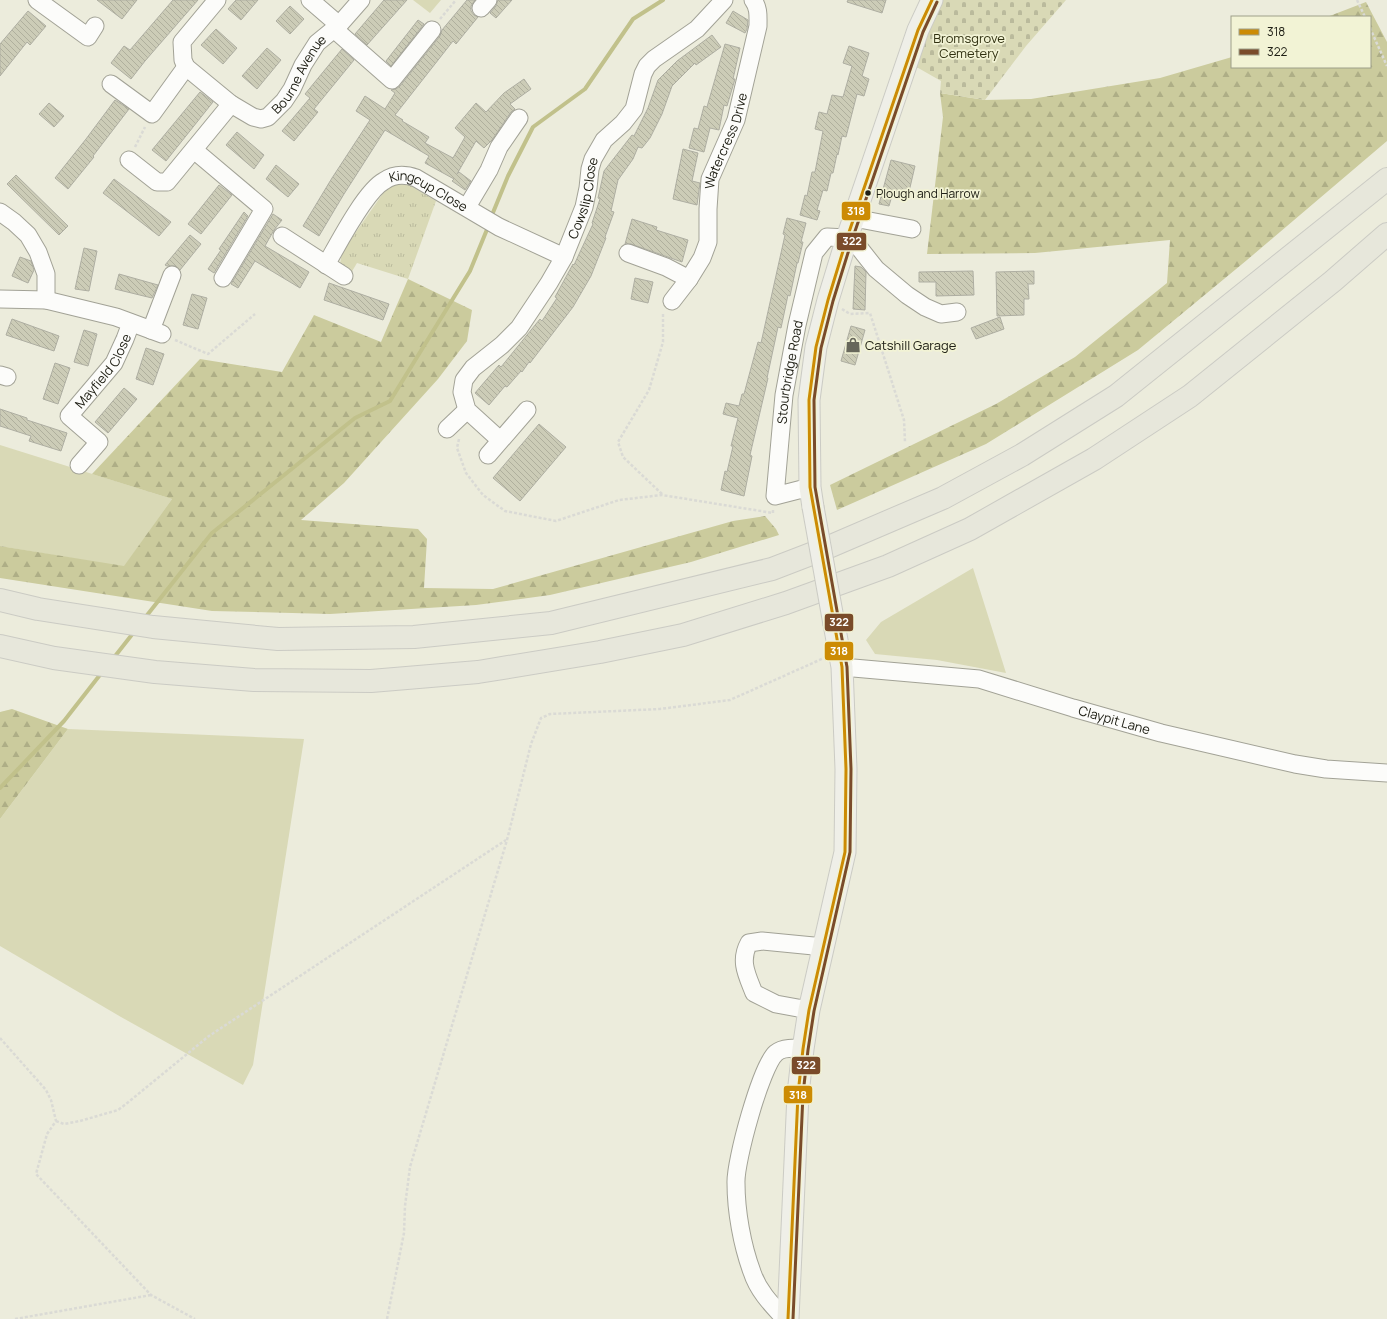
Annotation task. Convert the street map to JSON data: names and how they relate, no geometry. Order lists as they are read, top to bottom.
{
  "streets": {
    "main road": ["Stourbridge Road"],
    "street": [
      "Bourne Avenue",
      "Watercress Drive",
      "Kingcup Close",
      "Cowslip Close",
      "Mayfield Close",
      "Claypit Lane"
    ]
  },
  "crossings": [
    ["Kingcup Close", "Cowslip Close"],
    ["Stourbridge Road", "Claypit Lane"]
  ],
  "parks": ["Bromsgrove Cemetery"],
  "places": {
    "other": ["Plough and Harrow"],
    "shop": ["Catshill Garage"]
  },
  "lines": ["transit line 318", "transit line 322"],
  "legend": ["318", "322"]
}
